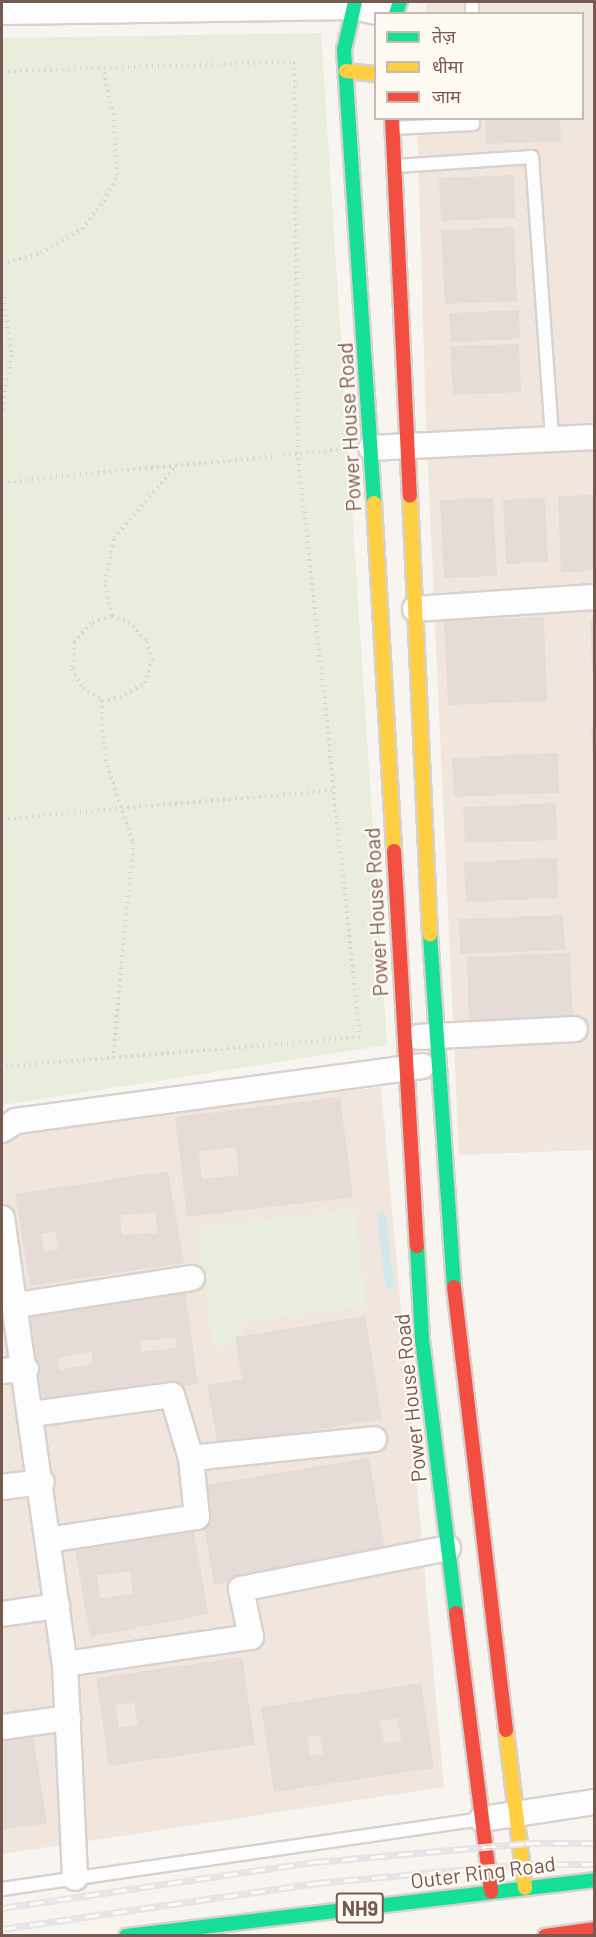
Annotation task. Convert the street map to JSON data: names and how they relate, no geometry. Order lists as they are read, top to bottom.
{
  "streets": {
    "main road": ["Power House Road", "Outer Ring Road", "NH9"]
  },
  "crossings": [
    ["Power House Road", "Outer Ring Road"]
  ],
  "legend": ["तेज़", "धीमा", "जाम"]
}
